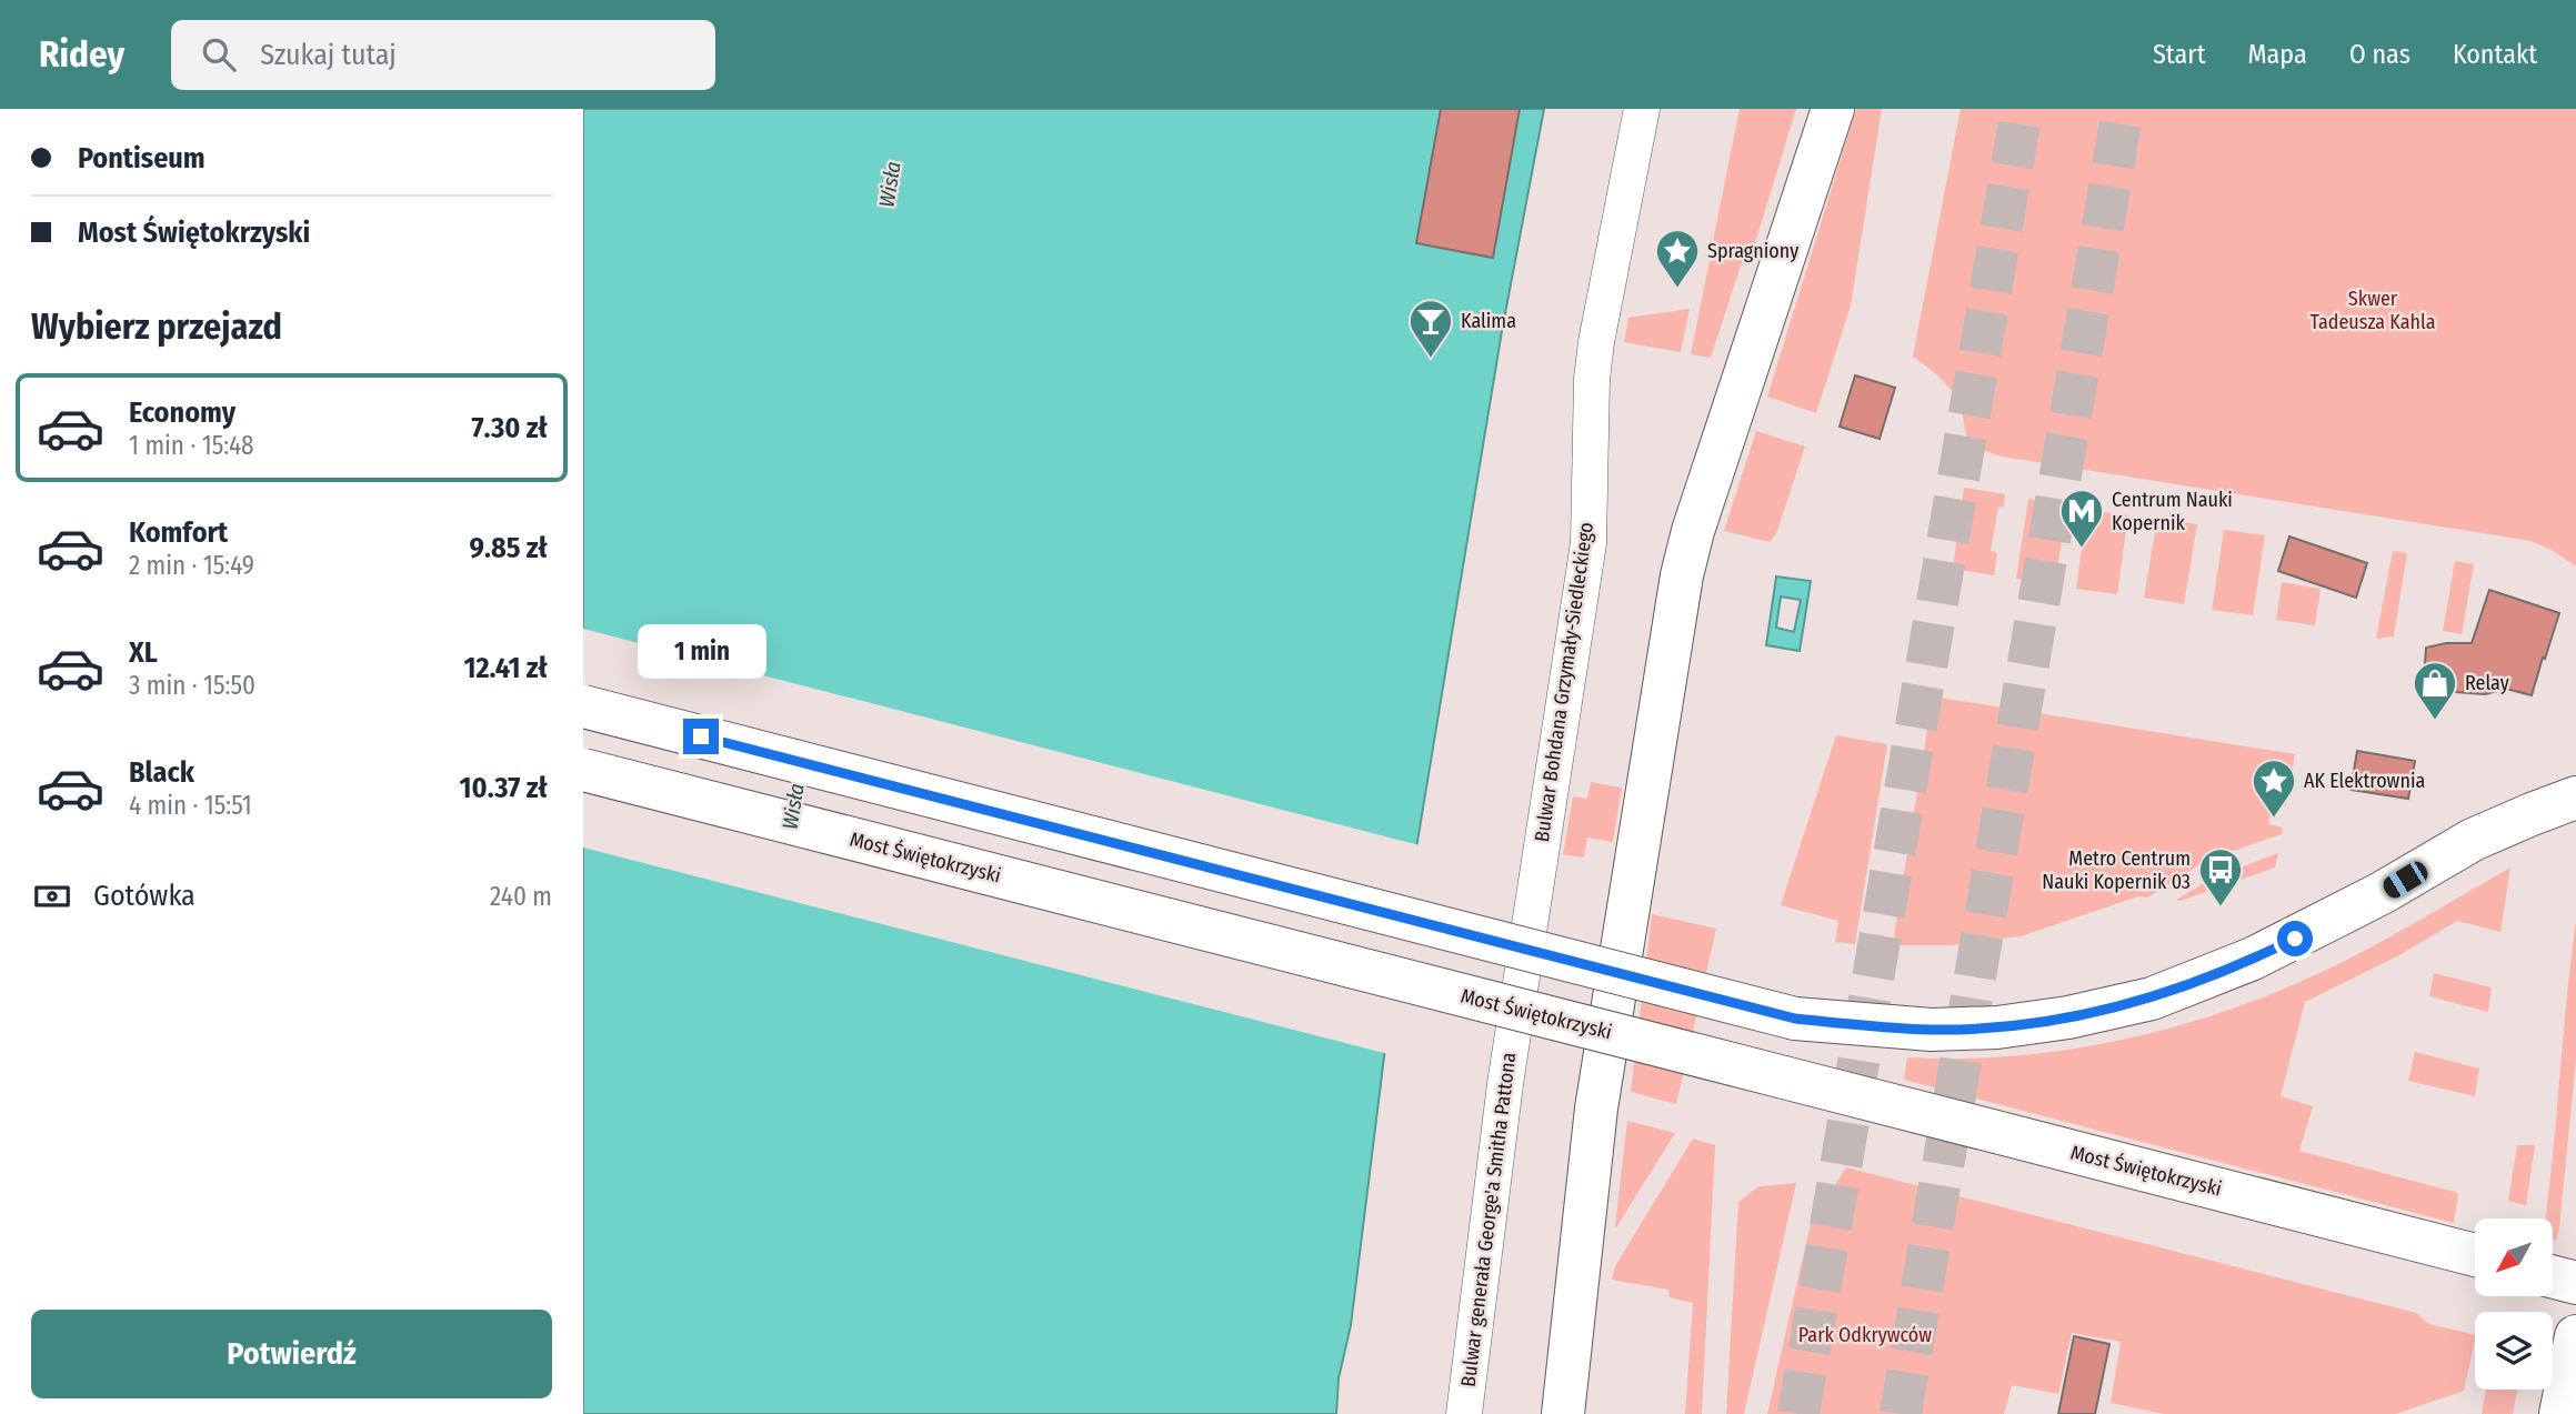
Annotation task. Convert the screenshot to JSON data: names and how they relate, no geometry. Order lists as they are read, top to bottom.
{
  "streets": {
    "street": ["Bulwar Bohdana Grzymały-Siedleckiego", "Most Świętokrzyski", "Bulwar generała George'a Smitha Pattona"]
  },
  "crossings": [
    ["Bulwar Bohdana Grzymały-Siedleckiego", "Bulwar generała George'a Smitha Pattona"]
  ],
  "water": ["Wisła"],
  "parks": ["Skwer Tadeusza Kahla", "Park Odkrywców"],
  "places": {
    "place": ["Spragniony", "AK Elektrownia"],
    "bar": ["Kalima"],
    "metro station": ["Centrum Nauki Kopernik"],
    "shop": ["Relay"],
    "bus stop": ["Metro Centrum Nauki Kopernik 03"]
  },
  "north": "bottom left",
  "page": {
    "header": "Ridey",
    "search": "Szukaj tutaj",
    "nav": [
      "Start",
      "Mapa",
      "O nas",
      "Kontakt"
    ],
    "banner": ["Pontiseum", "Most Świętokrzyski"],
    "heading": "Wybierz przejazd",
    "list": [
      {
        "name": "Economy",
        "note": "1 min · 15:48",
        "value": "7.30 zł"
      },
      {
        "name": "Komfort",
        "note": "2 min · 15:49",
        "value": "9.85 zł"
      },
      {
        "name": "XL",
        "note": "3 min · 15:50",
        "value": "12.41 zł"
      },
      {
        "name": "Black",
        "note": "4 min · 15:51",
        "value": "10.37 zł"
      }
    ],
    "bubble": "1 min",
    "pay": ["Gotówka", "240 m"],
    "buttons": "Potwierdź"
  }
}
